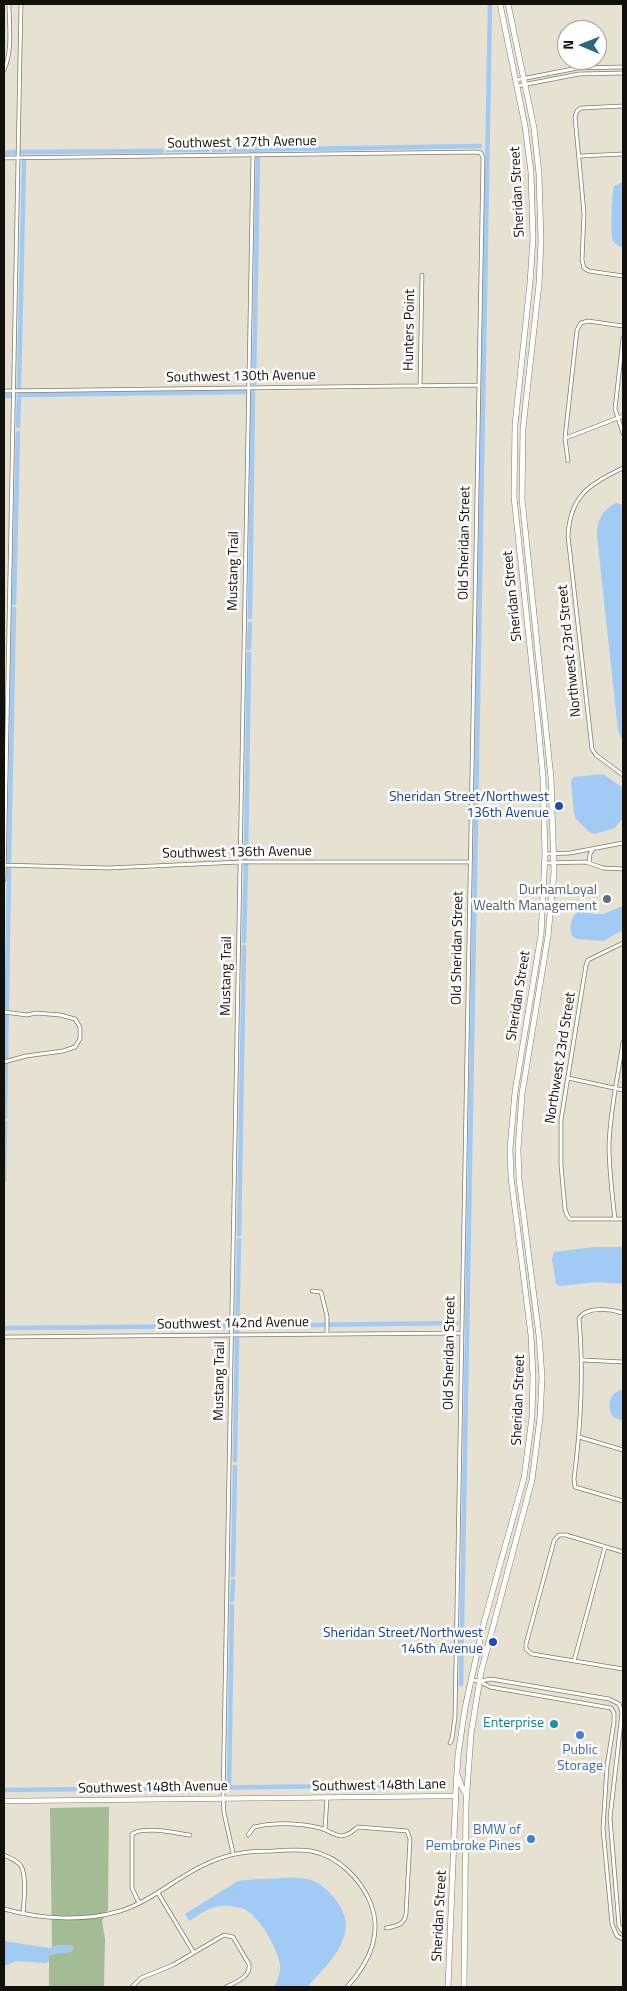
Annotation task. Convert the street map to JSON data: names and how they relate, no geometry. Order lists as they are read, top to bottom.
{
  "streets": {
    "main road": ["Sheridan Street"],
    "street": [
      "Southwest 127th Avenue",
      "Hunters Point",
      "Southwest 130th Avenue",
      "Old Sheridan Street",
      "Mustang Trail",
      "Northwest 23rd Street",
      "Southwest 136th Avenue",
      "Southwest 142nd Avenue",
      "Southwest 148th Lane",
      "Southwest 148th Avenue"
    ]
  },
  "crossings": [
    ["Southwest 127th Avenue", "Old Sheridan Street"],
    ["Southwest 127th Avenue", "Mustang Trail"],
    ["Sheridan Street", "Southwest 148th Lane"],
    ["Hunters Point", "Southwest 130th Avenue"],
    ["Southwest 130th Avenue", "Old Sheridan Street"],
    ["Southwest 130th Avenue", "Mustang Trail"],
    ["Old Sheridan Street", "Southwest 136th Avenue"],
    ["Old Sheridan Street", "Southwest 142nd Avenue"],
    ["Mustang Trail", "Southwest 136th Avenue"],
    ["Mustang Trail", "Southwest 142nd Avenue"],
    ["Mustang Trail", "Southwest 148th Avenue"],
    ["Southwest 148th Lane", "Southwest 148th Avenue"]
  ],
  "places": [
    "Sheridan Street/Northwest 136th Avenue",
    "DurhamLoyal Wealth Management",
    "Sheridan Street/Northwest 146th Avenue",
    "Enterprise",
    "Public Storage",
    "BMW of Pembroke Pines"
  ],
  "north": "left"
}
